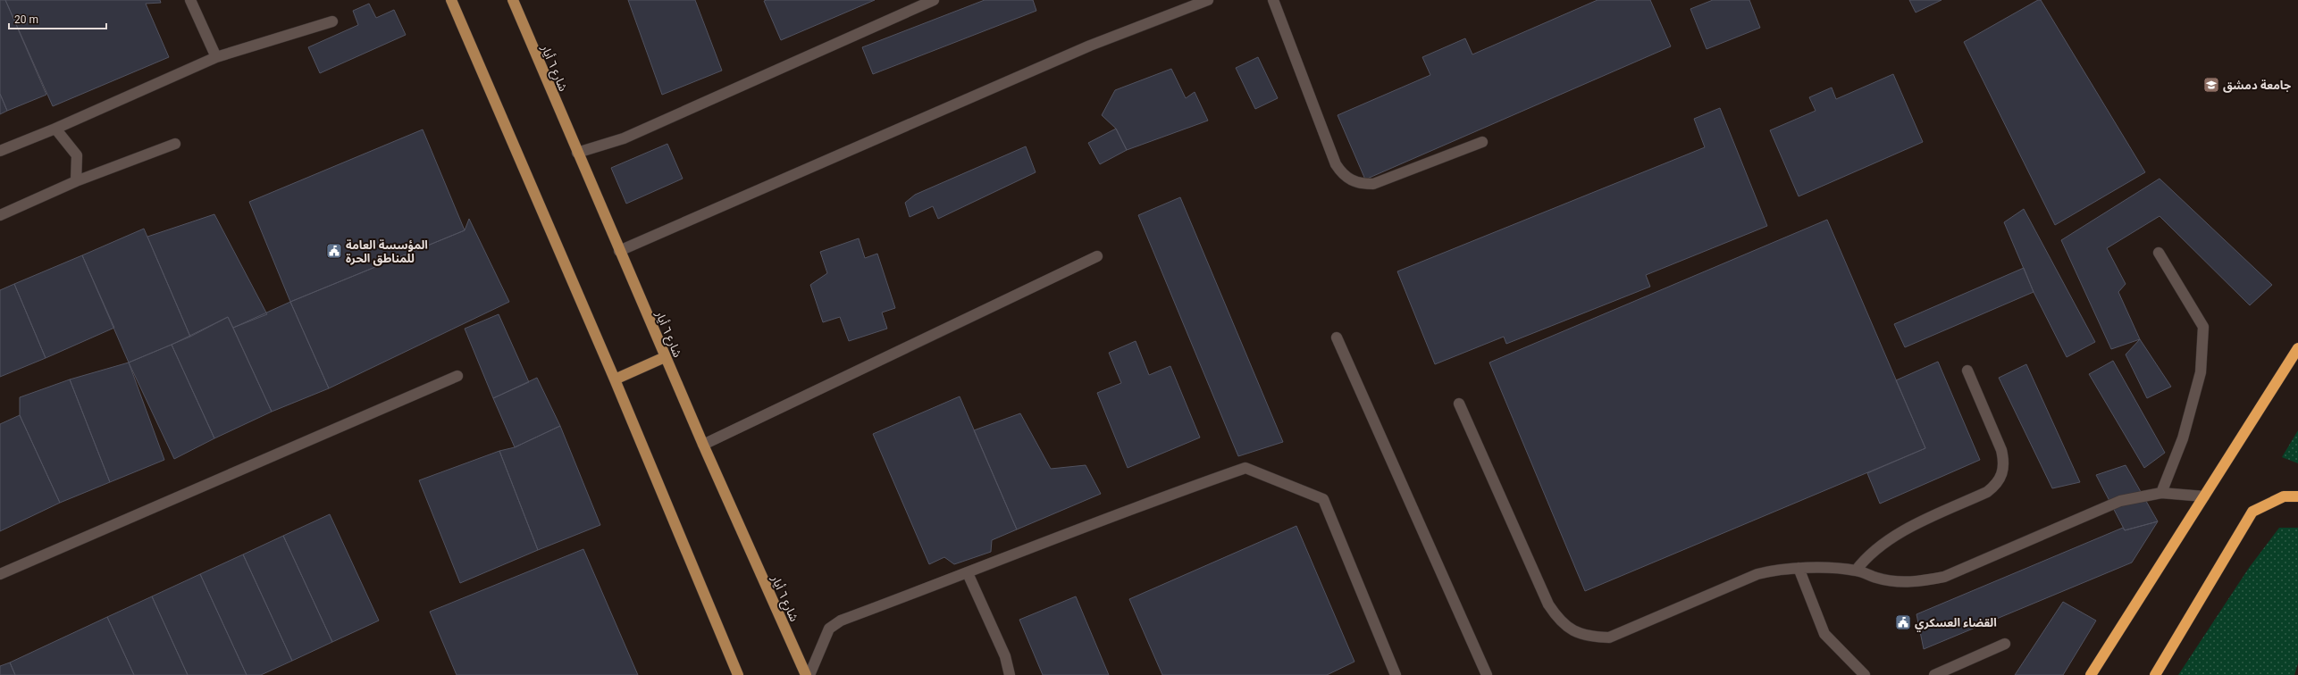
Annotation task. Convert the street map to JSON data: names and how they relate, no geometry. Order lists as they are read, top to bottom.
{
  "streets": {
    "main road": ["شارع ٦ أيار"]
  },
  "places": {
    "school or university": ["جامعة دمشق"],
    "public building": ["المؤسسة العامة للمناطق الحرة", "القضاء العسكري"]
  },
  "scale_bar": "20 m"
}
